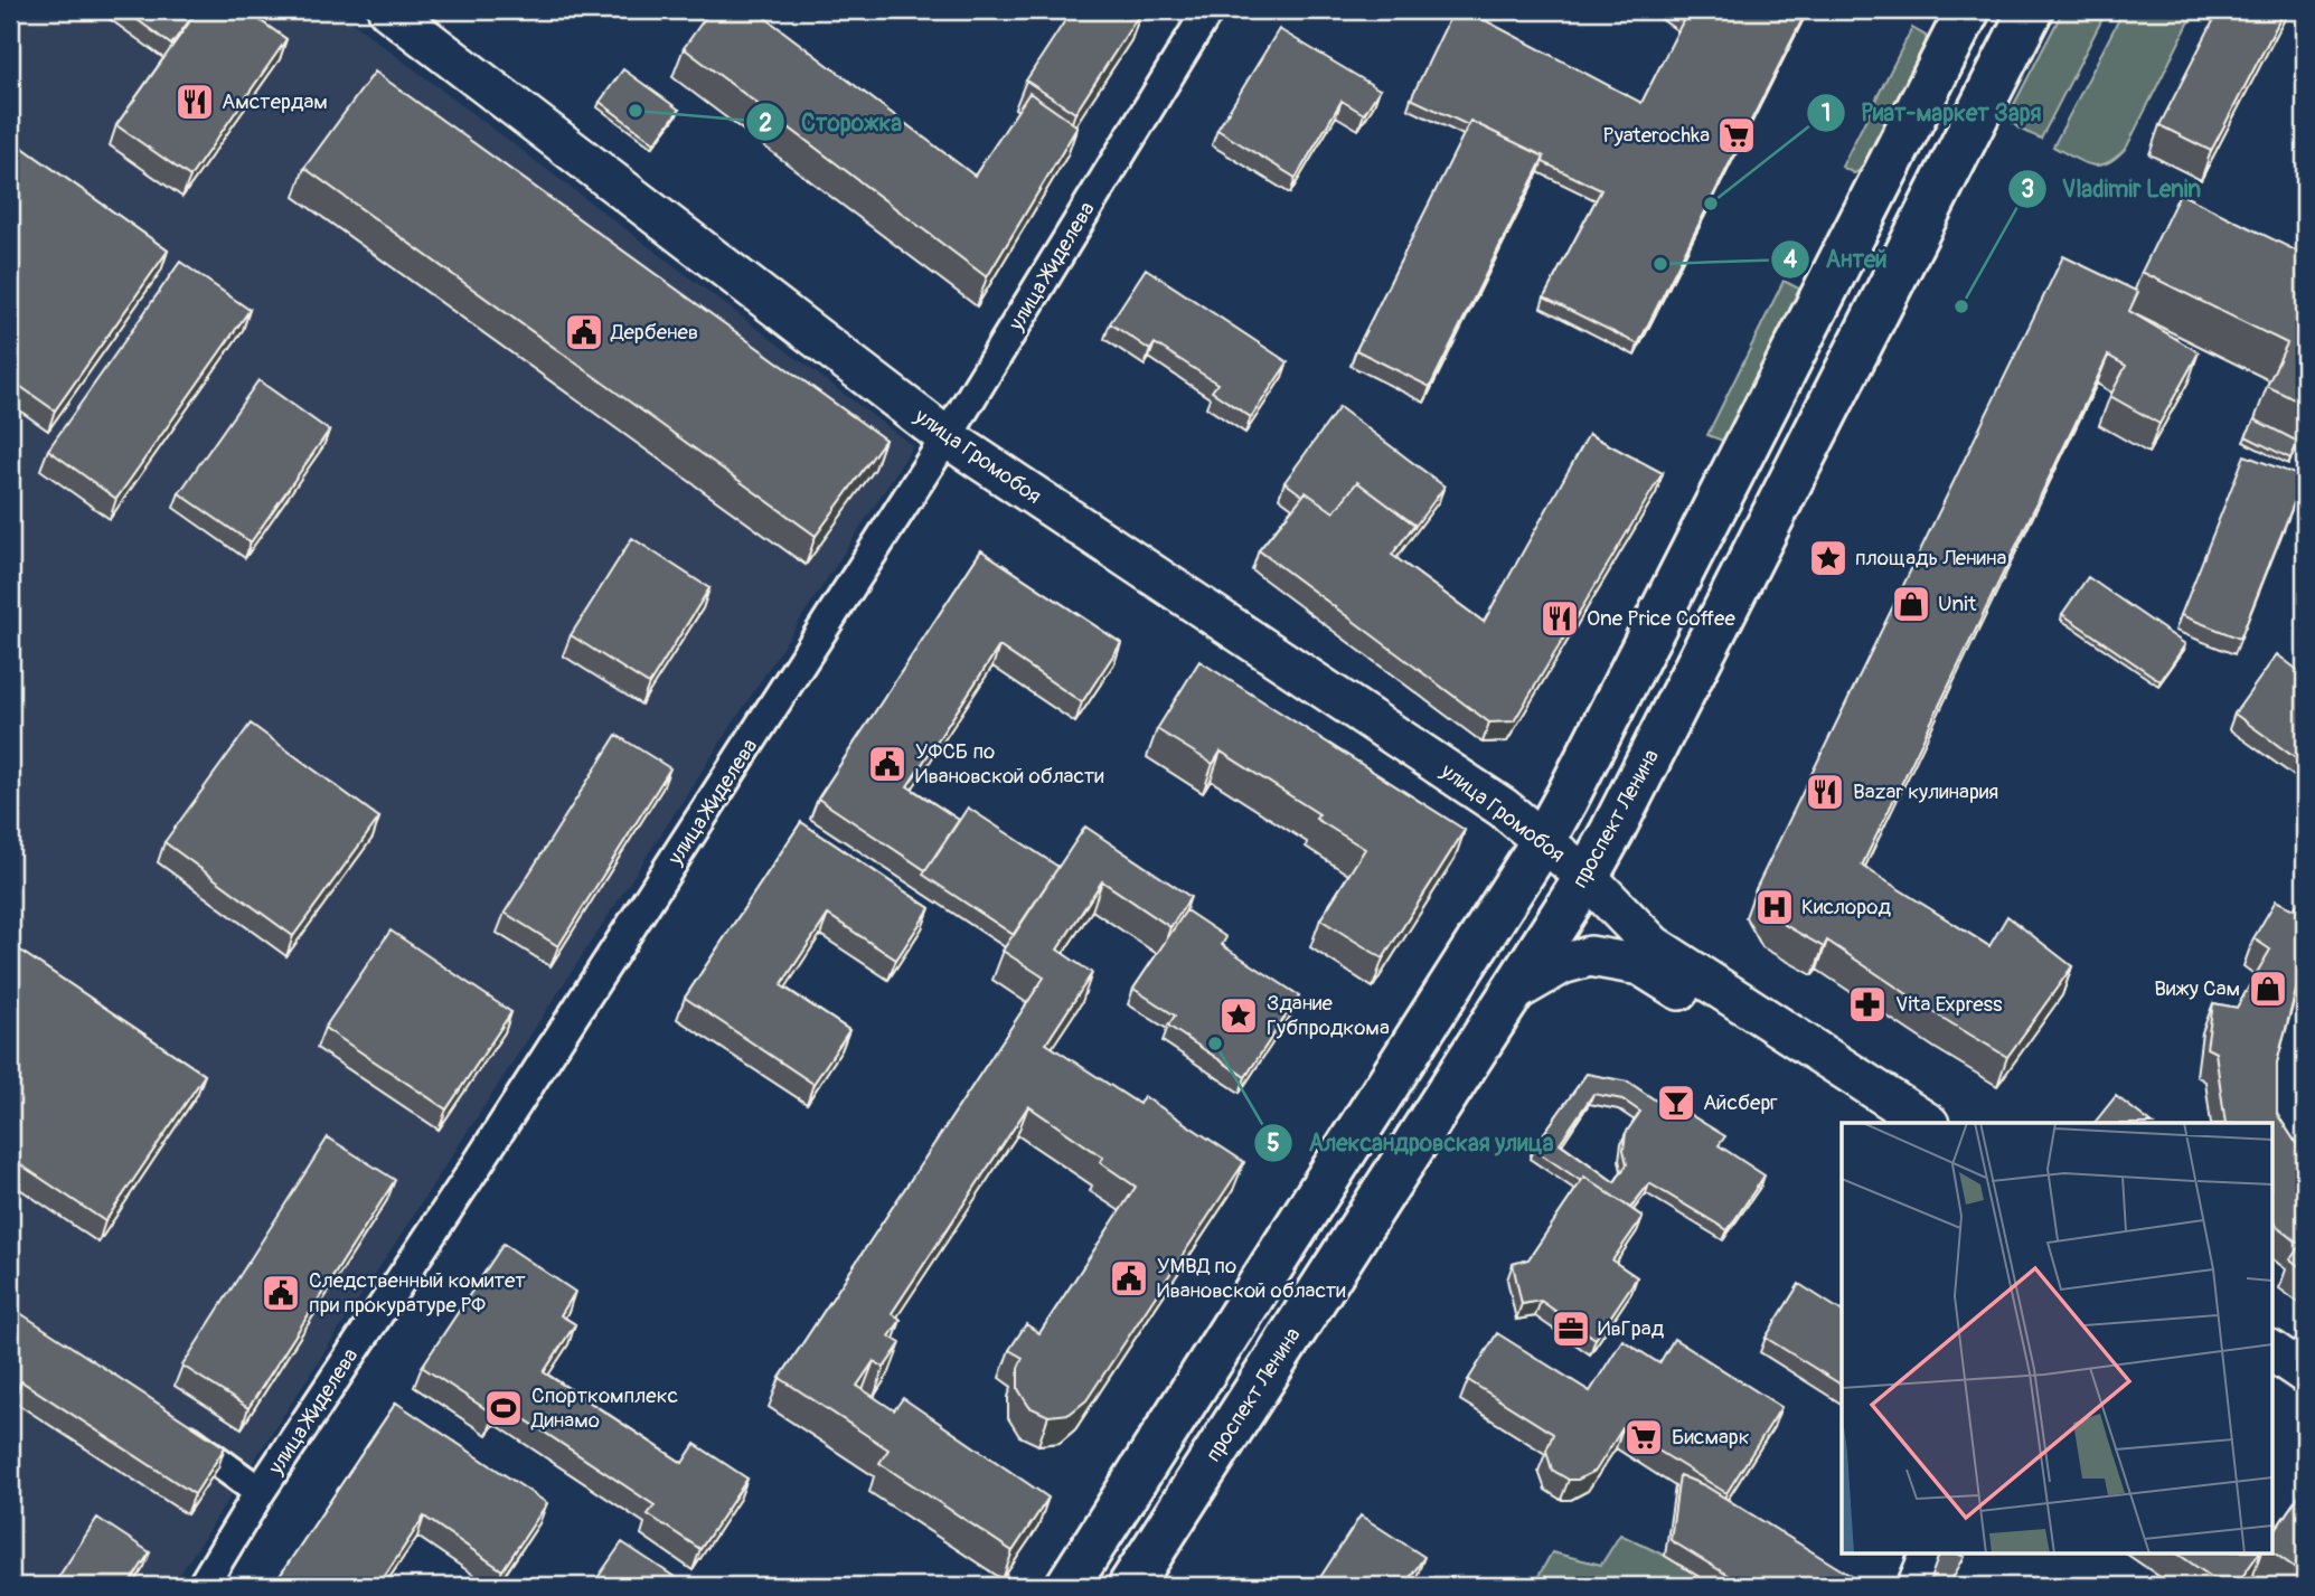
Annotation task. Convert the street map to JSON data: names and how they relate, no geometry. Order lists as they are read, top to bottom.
{
  "streets": {
    "highway": ["проспект Ленина"],
    "main road": ["улица Громобоя"],
    "street": ["улица Жиделева"]
  },
  "crossings": [
    ["улица Жиделева", "улица Громобоя"],
    ["улица Громобоя", "проспект Ленина"]
  ],
  "places": {
    "restaurant": ["Амстердам", "One Price Coffee", "Bazar кулинария"],
    "other": [
      "Сторожка",
      "Риат-маркет Заря",
      "Антей",
      "Vladimir Lenin",
      "Александровская улица"
    ],
    "supermarket": ["Pyaterochka", "Бисмарк"],
    "public building": [
      "Дербенев",
      "УФСБ по Ивановской области",
      "УМВД по Ивановской области",
      "Следственный комитет при прокуратуре РФ"
    ],
    "place": ["площадь Ленина", "Здание Губпродкома"],
    "shop": ["Unit", "Вижу Сам"],
    "hospital": ["Кислород"],
    "pharmacy": ["Vita Express"],
    "bar": ["Айсберг"],
    "office": ["ИвГрад"],
    "sports": ["Спорткомплекс Динамо"]
  }
}
